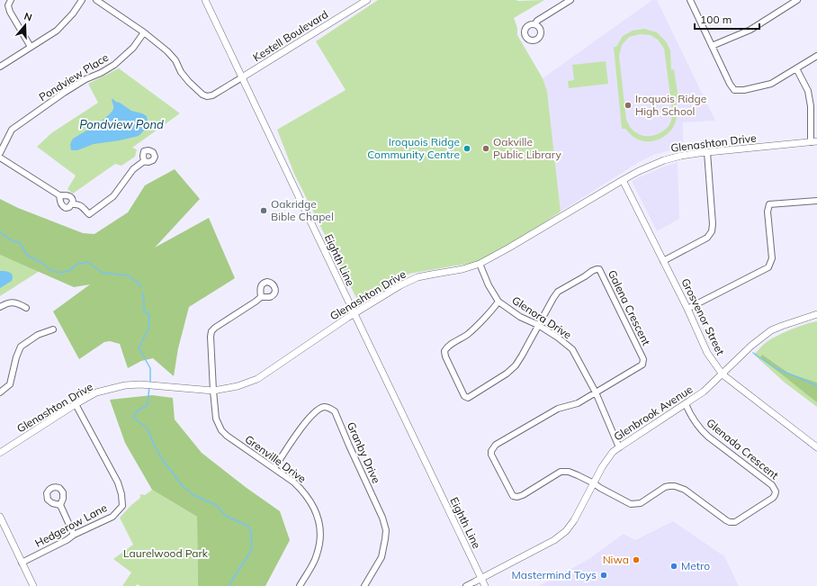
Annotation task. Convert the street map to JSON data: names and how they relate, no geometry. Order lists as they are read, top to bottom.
{
  "streets": {
    "street": [
      "Kestell Boulevard",
      "Pondview Place",
      "Glenashton Drive",
      "Eighth Line",
      "Galena Crescent",
      "Grosvenor Street",
      "Glenora Drive",
      "Glenbrook Avenue",
      "Glenada Crescent",
      "Granby Drive",
      "Grenville Drive",
      "Hedgerow Lane"
    ]
  },
  "crossings": [
    ["Kestell Boulevard", "Eighth Line"],
    ["Glenashton Drive", "Eighth Line"],
    ["Glenashton Drive", "Grosvenor Street"],
    ["Glenashton Drive", "Glenora Drive"],
    ["Glenashton Drive", "Grenville Drive"],
    ["Glenashton Drive", "Hedgerow Lane"],
    ["Eighth Line", "Glenbrook Avenue"],
    ["Galena Crescent", "Glenora Drive"],
    ["Grosvenor Street", "Glenbrook Avenue"],
    ["Glenora Drive", "Glenbrook Avenue"],
    ["Glenbrook Avenue", "Glenada Crescent"],
    ["Granby Drive", "Grenville Drive"]
  ],
  "water": ["Pondview Pond"],
  "parks": ["Laurelwood Park"],
  "places": [
    "Iroquois Ridge High School",
    "Iroquois Ridge Community Centre",
    "Oakville Public Library",
    "Oakridge Bible Chapel",
    "Niwa",
    "Metro",
    "Mastermind Toys"
  ],
  "scale_bar": "100 m",
  "north": "top"
}
